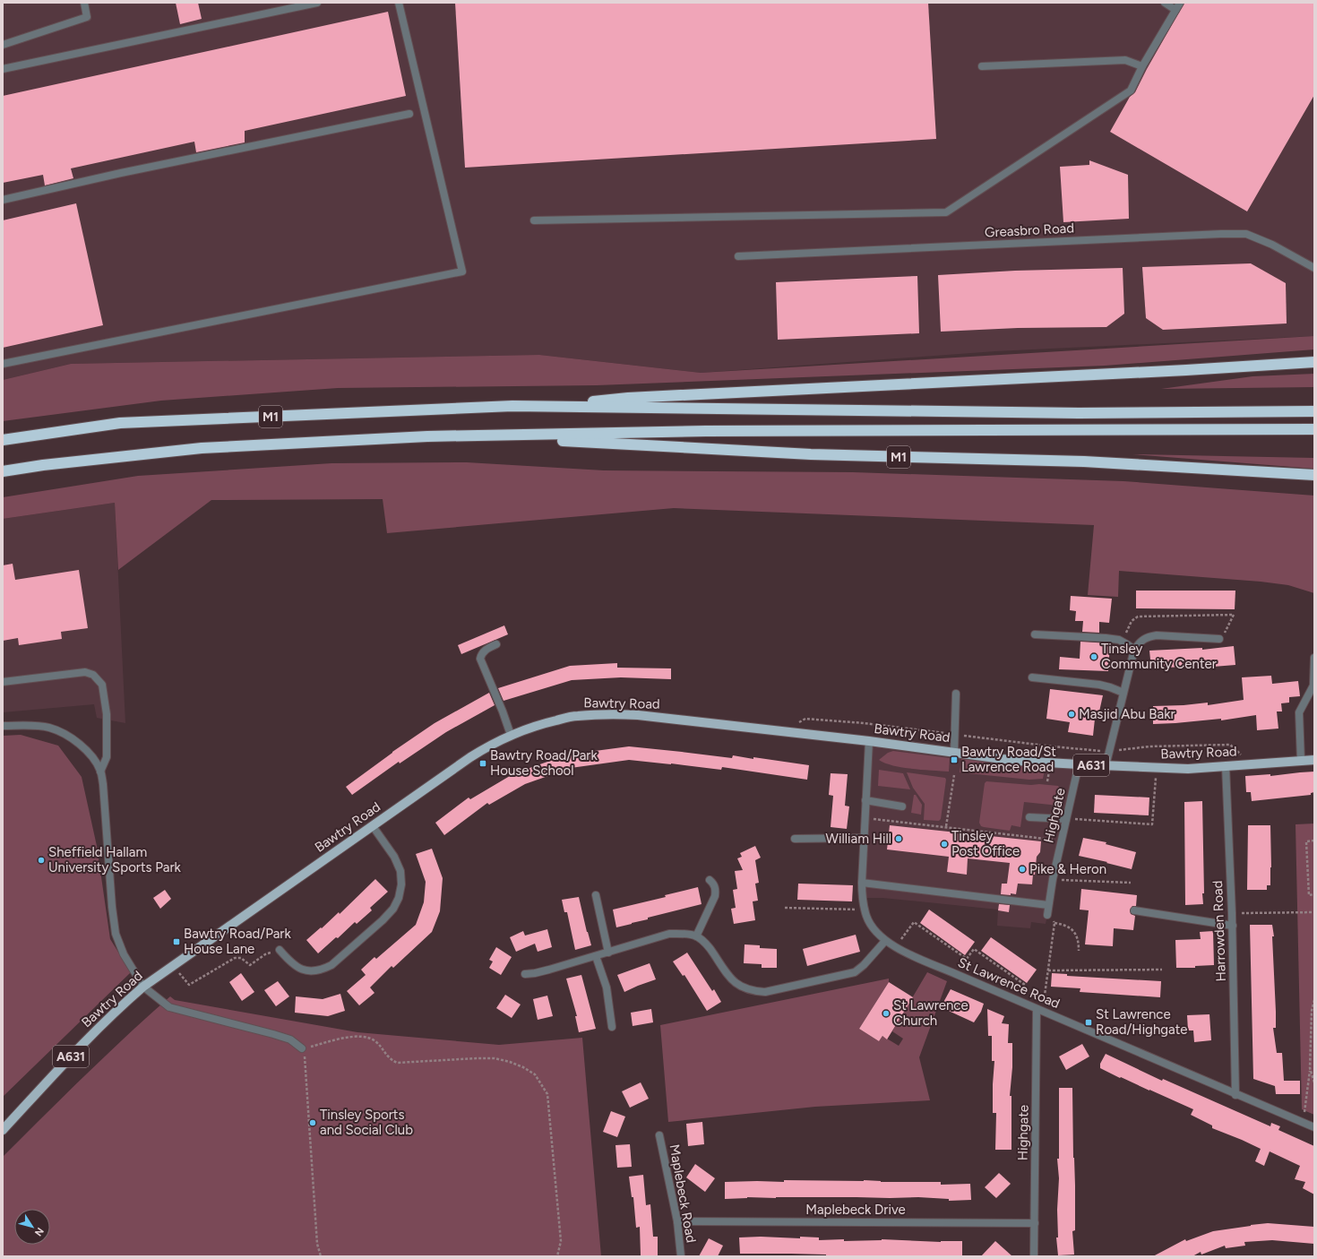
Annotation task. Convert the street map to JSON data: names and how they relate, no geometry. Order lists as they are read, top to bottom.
{
  "streets": {
    "highway": ["M1"],
    "main road": ["Bawtry Road", "A631"],
    "street": [
      "Greasbro Road",
      "Highgate",
      "Harrowden Road",
      "St Lawrence Road",
      "Maplebeck Road",
      "Maplebeck Drive"
    ]
  },
  "crossings": [
    ["Bawtry Road", "Highgate"],
    ["Bawtry Road", "Harrowden Road"],
    ["Bawtry Road", "St Lawrence Road"],
    ["Highgate", "St Lawrence Road"],
    ["Highgate", "Maplebeck Drive"],
    ["Harrowden Road", "St Lawrence Road"],
    ["Maplebeck Road", "Maplebeck Drive"]
  ],
  "places": {
    "other": [
      "Tinsley Community Center",
      "Masjid Abu Bakr",
      "William Hill",
      "Tinsley Post Office",
      "Sheffield Hallam University Sports Park",
      "Pike & Heron",
      "St Lawrence Church",
      "Tinsley Sports and Social Club"
    ],
    "transit": [
      "Bawtry Road/St Lawrence Road",
      "Bawtry Road/Park House School",
      "Bawtry Road/Park House Lane",
      "St Lawrence Road/Highgate"
    ]
  },
  "north": "bottom right"
}
